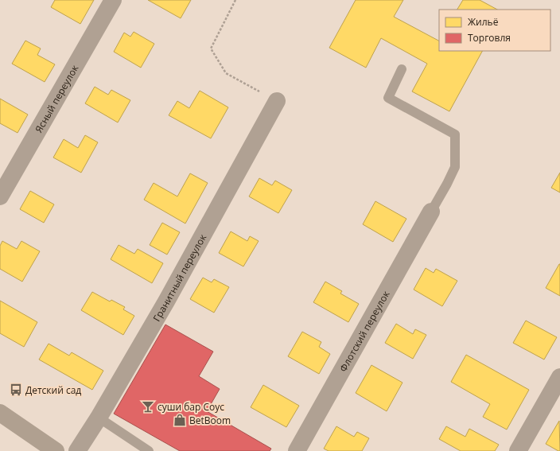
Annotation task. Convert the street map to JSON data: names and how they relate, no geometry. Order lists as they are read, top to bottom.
{
  "streets": {
    "street": ["Ясный переулок", "Гранитный переулок", "Флотский переулок"]
  },
  "places": {
    "bus stop": ["Детский сад"],
    "bar": ["суши бар Соус"],
    "shop": ["BetBoom"]
  },
  "legend": ["Жильё", "Торговля"]
}
